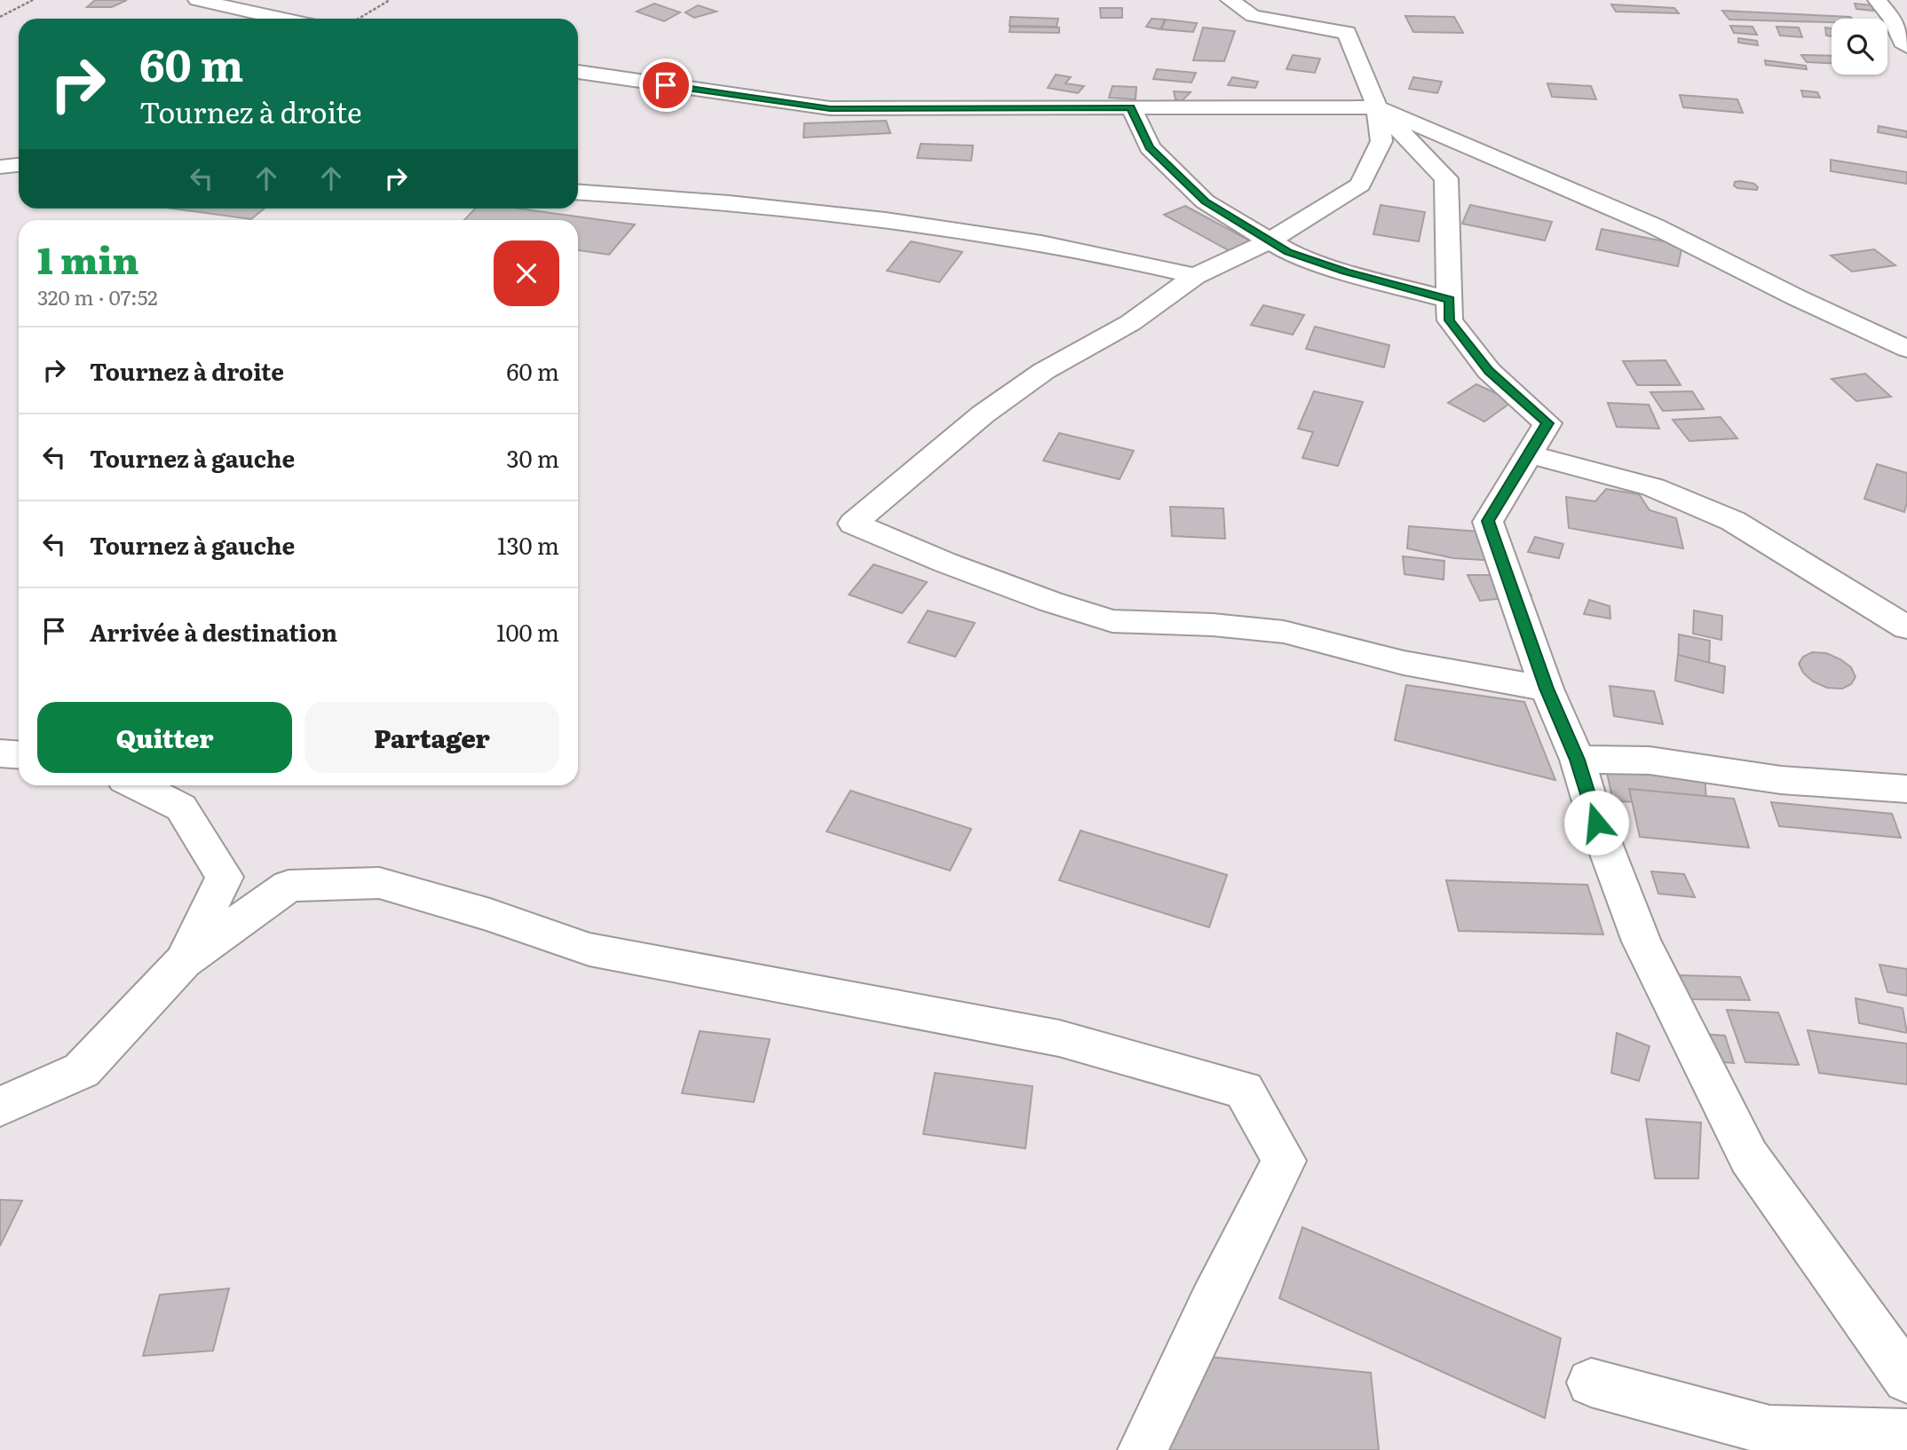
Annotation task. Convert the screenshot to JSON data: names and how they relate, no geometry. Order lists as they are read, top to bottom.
{
  "page": {
    "turn": ["60 m", "Tournez à droite"],
    "heading": ["1 min", "320 m · 07:52"],
    "list": [
      {
        "name": "Tournez à droite",
        "value": "60 m"
      },
      {
        "name": "Tournez à gauche",
        "value": "30 m"
      },
      {
        "name": "Tournez à gauche",
        "value": "130 m"
      },
      {
        "name": "Arrivée à destination",
        "value": "100 m"
      }
    ],
    "buttons": ["Quitter", "Partager"]
  }
}
